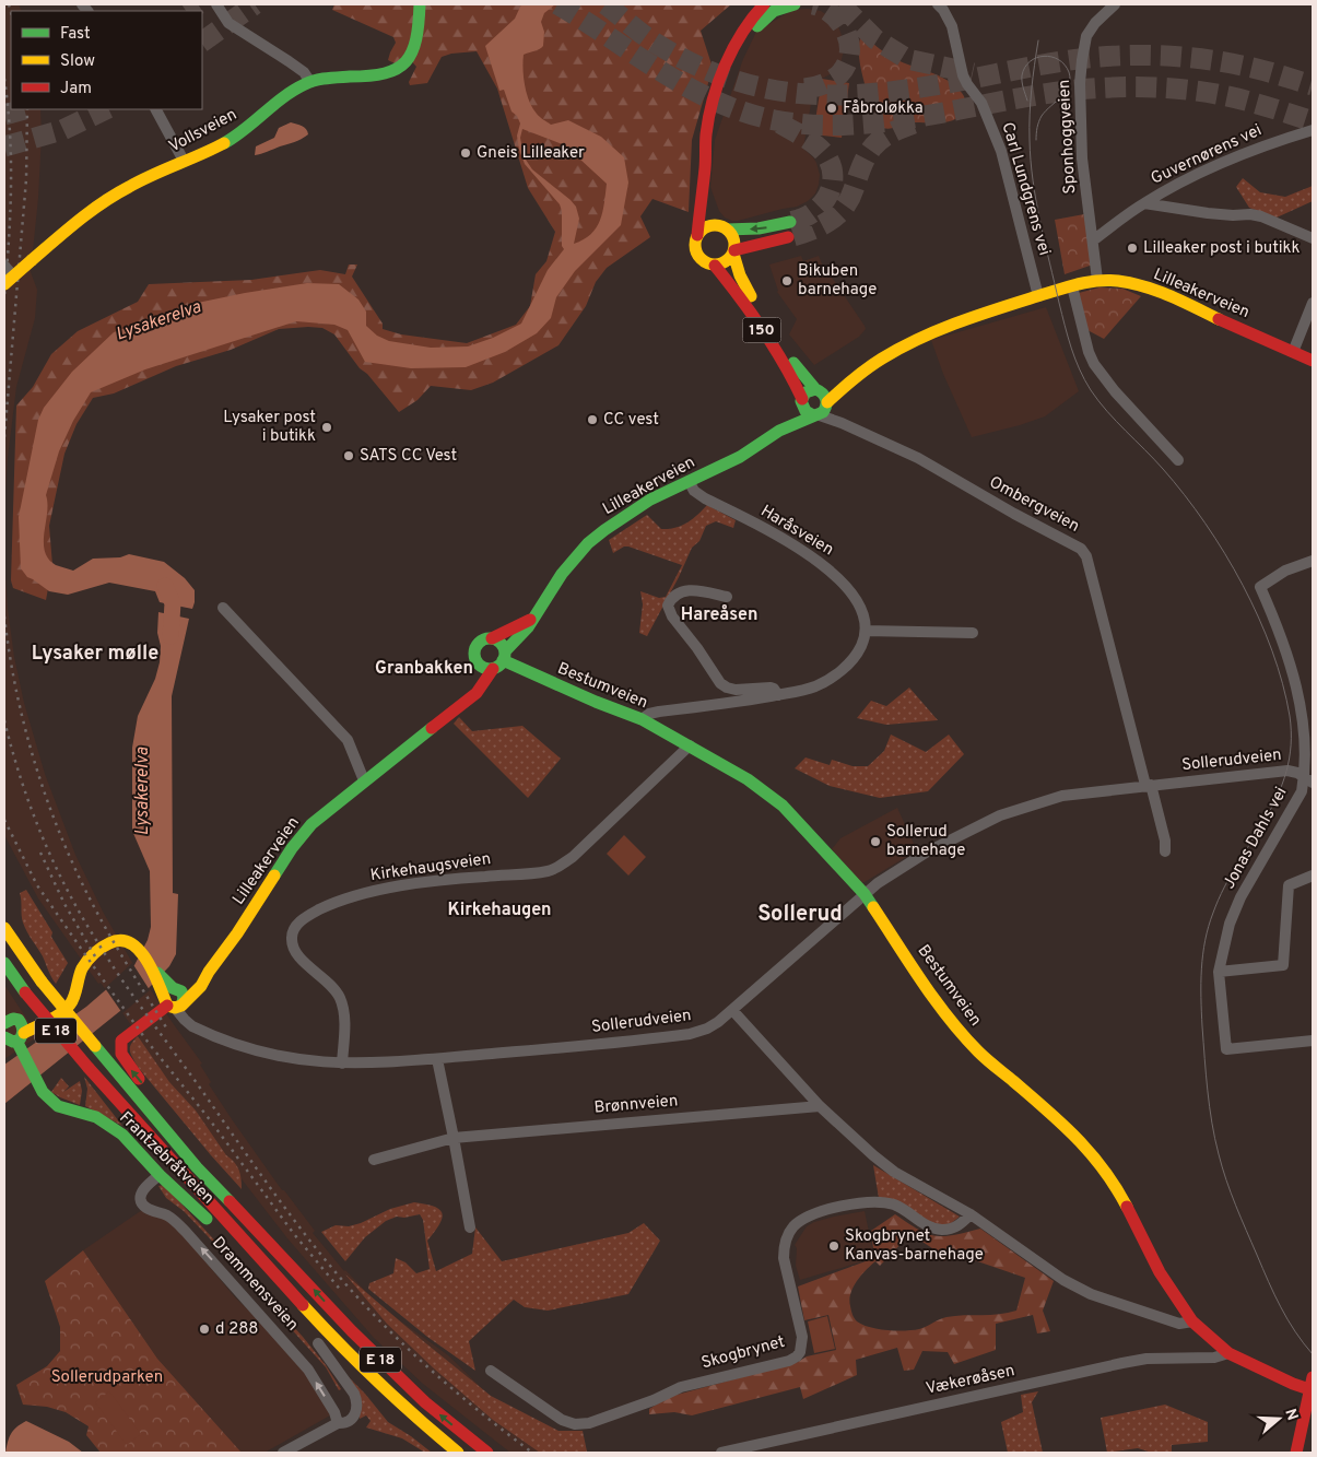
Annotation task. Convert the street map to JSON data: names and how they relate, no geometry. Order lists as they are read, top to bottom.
{
  "streets": {
    "main road": [
      "Vollsveien",
      "Lilleakerveien",
      "150",
      "Bestumveien",
      "E 18",
      "Frantzebråtveien"
    ],
    "street": [
      "Sponhoggveien",
      "Guvernørens vei",
      "Carl Lundgrens vei",
      "Ombergveien",
      "Haråsveien",
      "Sollerudveien",
      "Jonas Dahls vei",
      "Kirkehaugsveien",
      "Brønnveien",
      "Drammensveien",
      "Skogbrynet",
      "Vækerøåsen"
    ]
  },
  "crossings": [
    ["Sponhoggveien", "Guvernørens vei"],
    ["Sponhoggveien", "Lilleakerveien"],
    ["Carl Lundgrens vei", "Lilleakerveien"],
    ["Lilleakerveien", "150"],
    ["Lilleakerveien", "Ombergveien"],
    ["Lilleakerveien", "Haråsveien"],
    ["Lilleakerveien", "Bestumveien"],
    ["Lilleakerveien", "Sollerudveien"],
    ["150", "Ombergveien"],
    ["Ombergveien", "Sollerudveien"],
    ["Bestumveien", "Sollerudveien"],
    ["Bestumveien", "Kirkehaugsveien"],
    ["Bestumveien", "Vækerøåsen"],
    ["Sollerudveien", "Jonas Dahls vei"],
    ["Sollerudveien", "Kirkehaugsveien"],
    ["E 18", "Frantzebråtveien"],
    ["Frantzebråtveien", "Drammensveien"]
  ],
  "one_way": ["Drammensveien"],
  "districts": [
    "Hareåsen",
    "Lysaker mølle",
    "Granbakken",
    "Kirkehaugen",
    "Sollerud"
  ],
  "water": ["Lysakerelva"],
  "parks": ["Sollerudparken"],
  "places": [
    "Fåbroløkka",
    "Gneis Lilleaker",
    "Lilleaker post i butikk",
    "Bikuben barnehage",
    "CC vest",
    "Lysaker post i butikk",
    "SATS CC Vest",
    "Sollerud barnehage",
    "Skogbrynet Kanvas-barnehage",
    "d 288"
  ],
  "legend": ["Fast", "Slow", "Jam"],
  "north": "right"
}
